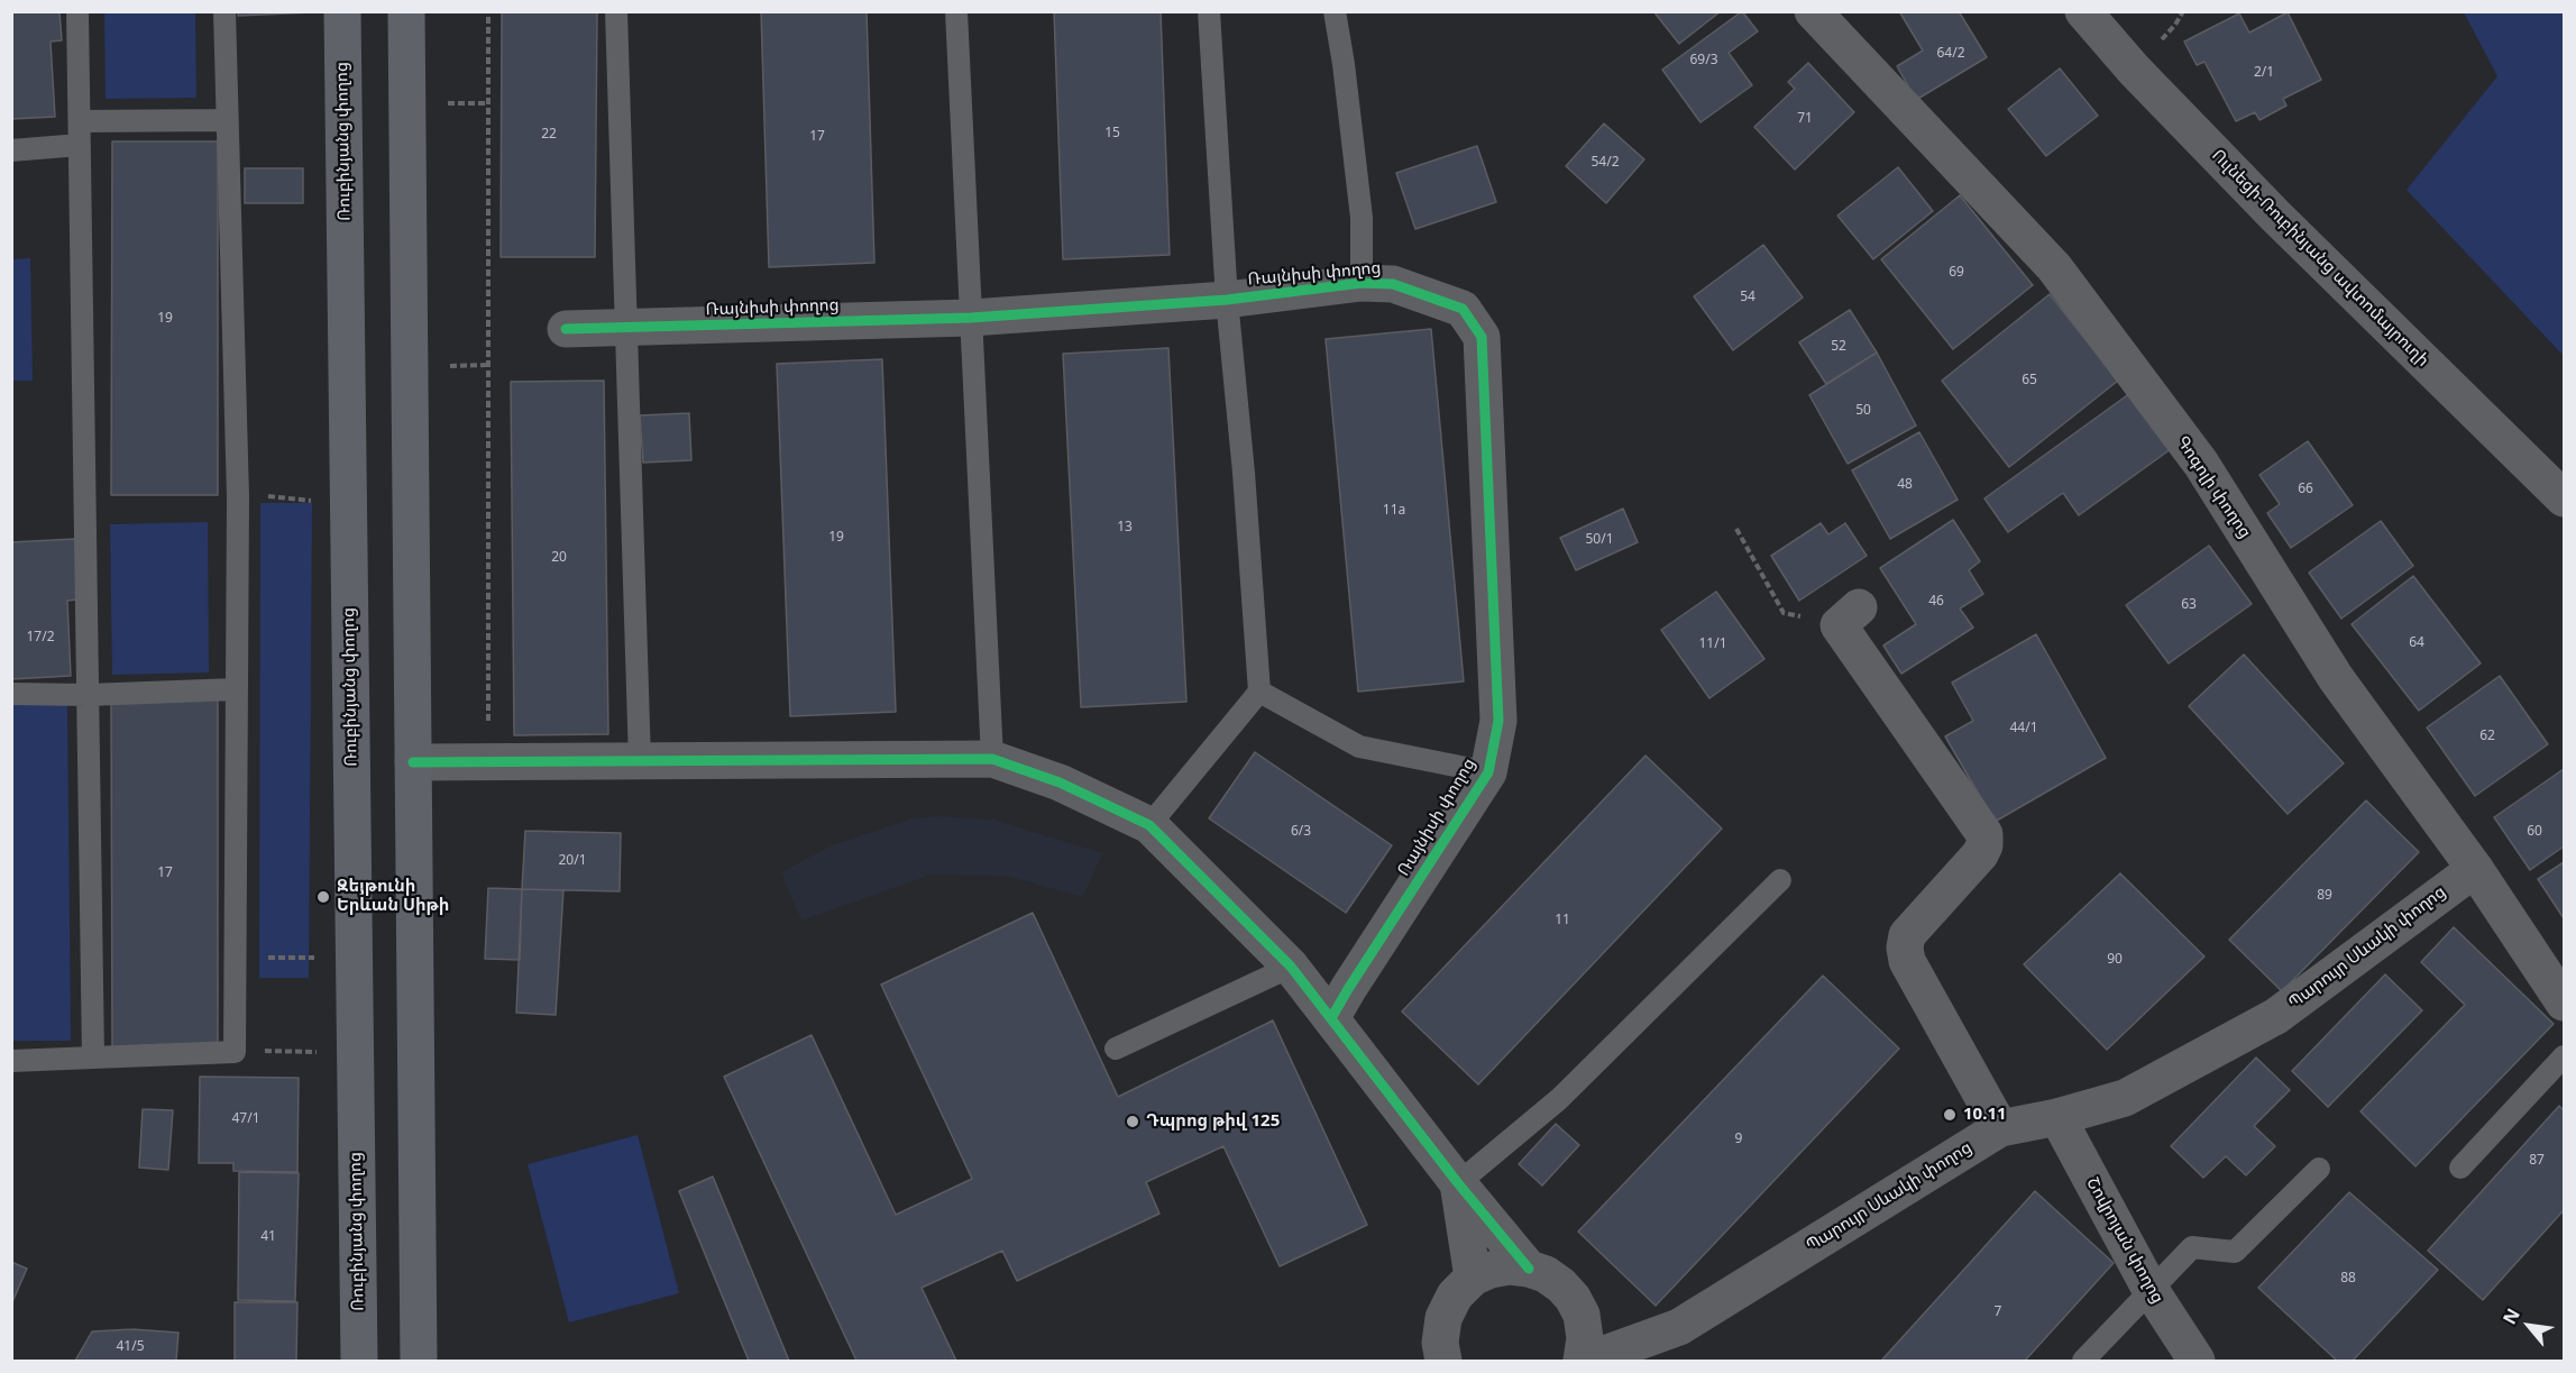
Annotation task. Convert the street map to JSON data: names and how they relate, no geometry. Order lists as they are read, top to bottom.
{
  "streets": {
    "main road": ["Ռուբինյանց փողոց"],
    "street": [
      "Ուլնեցի-Ռուբինյանց ավտոմայրուղի",
      "Ռայնիսի փողոց",
      "Գոգոլի փողոց",
      "Պարույր Սևակի փողոց",
      "Շովրոյան փողոց"
    ]
  },
  "crossings": [
    ["Գոգոլի փողոց", "Պարույր Սևակի փողոց"],
    ["Պարույր Սևակի փողոց", "Շովրոյան փողոց"]
  ],
  "places": ["Զեյթունի Երևան Սիթի", "10.11", "Դպրոց թիվ 125"],
  "house_numbers": [
    "64/2",
    "69/3",
    "2/1",
    "71",
    "15",
    "22",
    "17",
    "54/2",
    "69",
    "54",
    "19",
    "52",
    "65",
    "50",
    "48",
    "66",
    "11a",
    "13",
    "19",
    "50/1",
    "20",
    "46",
    "63",
    "17/2",
    "64",
    "11/1",
    "44/1",
    "62",
    "6/3",
    "60",
    "20/1",
    "17",
    "89",
    "11",
    "90",
    "47/1",
    "9",
    "87",
    "41",
    "88",
    "7",
    "41/5"
  ],
  "north": "top left"
}
